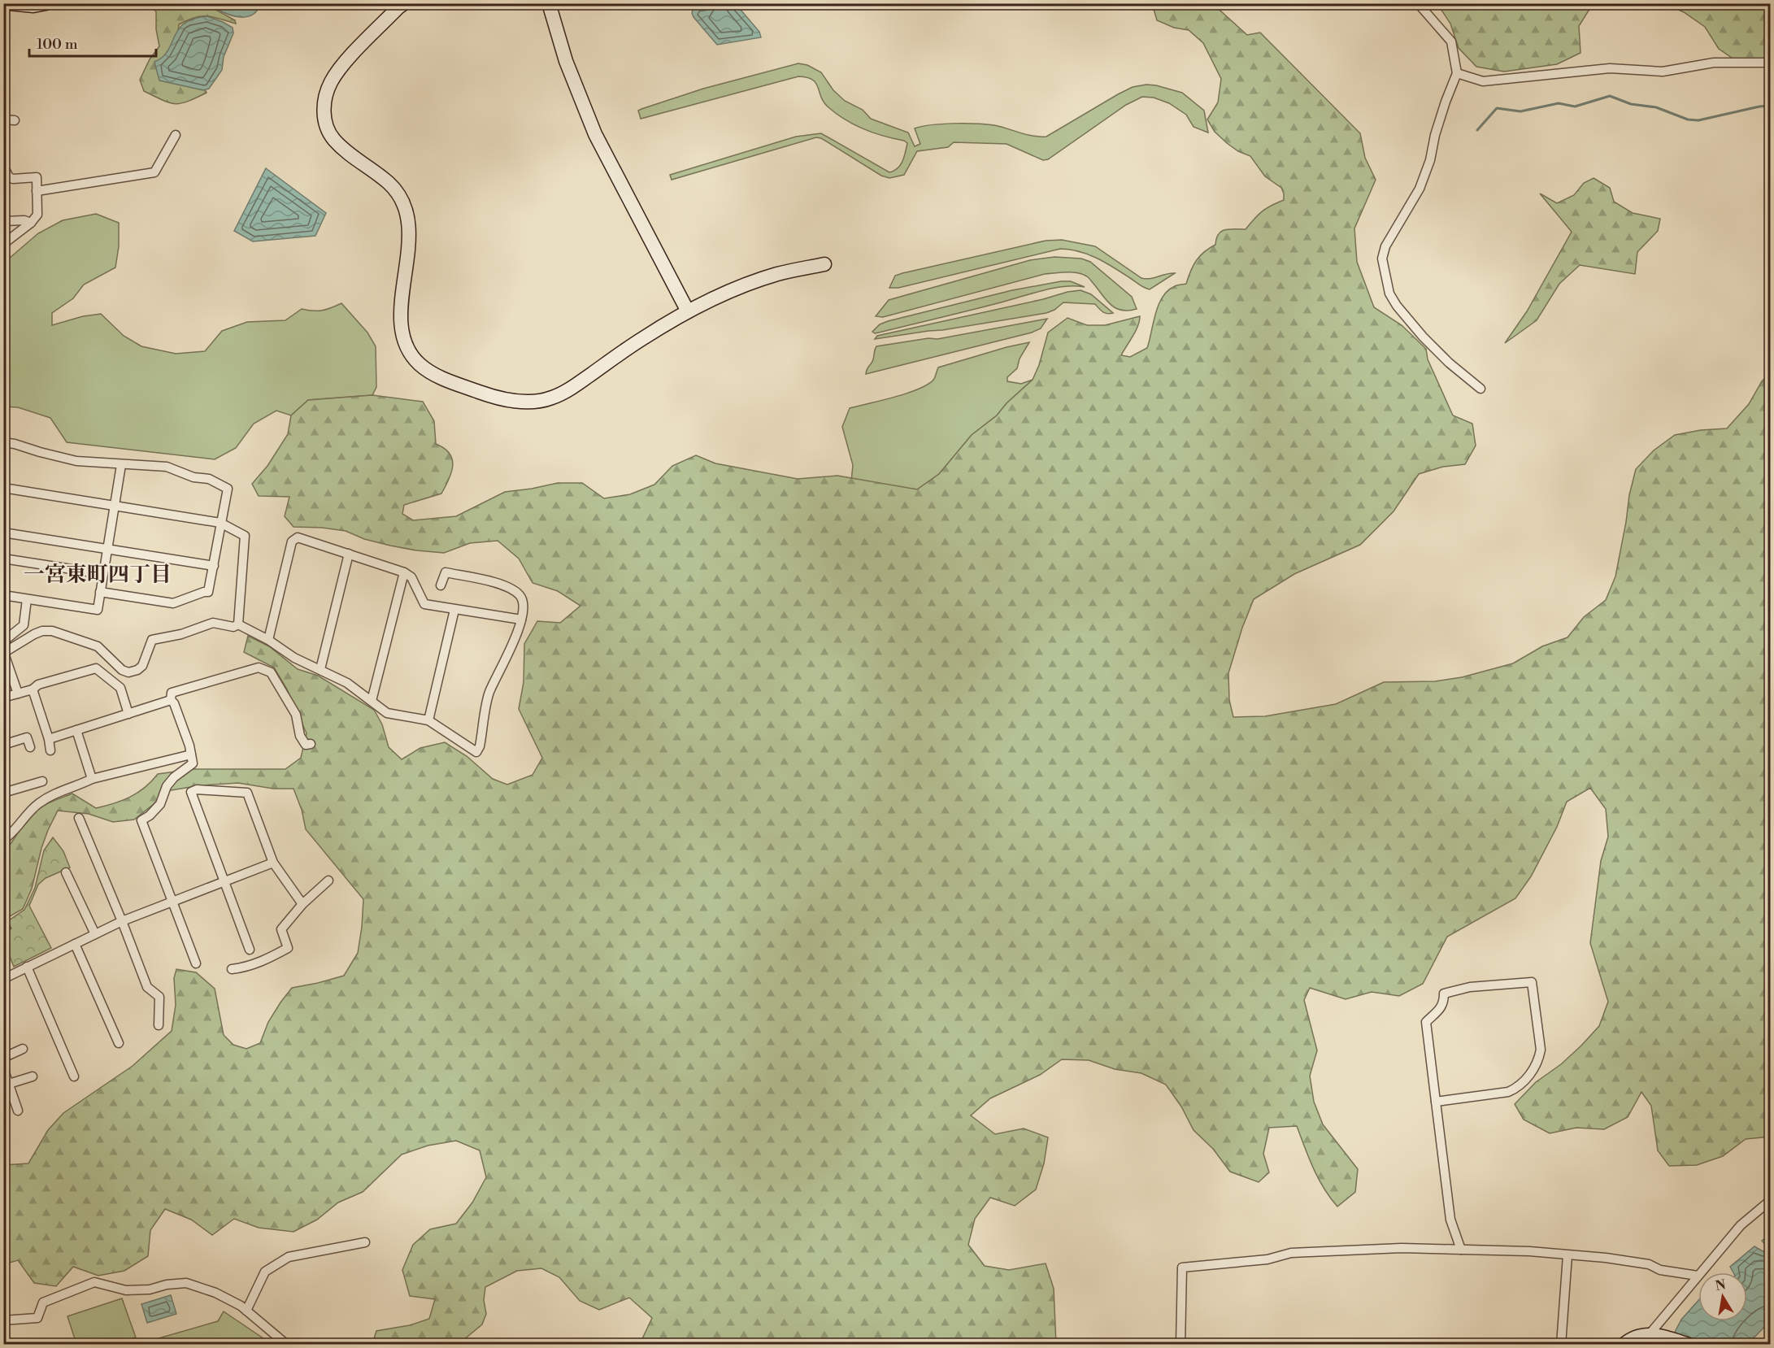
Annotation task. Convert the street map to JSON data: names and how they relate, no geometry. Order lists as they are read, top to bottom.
{
  "districts": ["一宮東町四丁目"],
  "scale_bar": "100 m",
  "north": "top"
}
